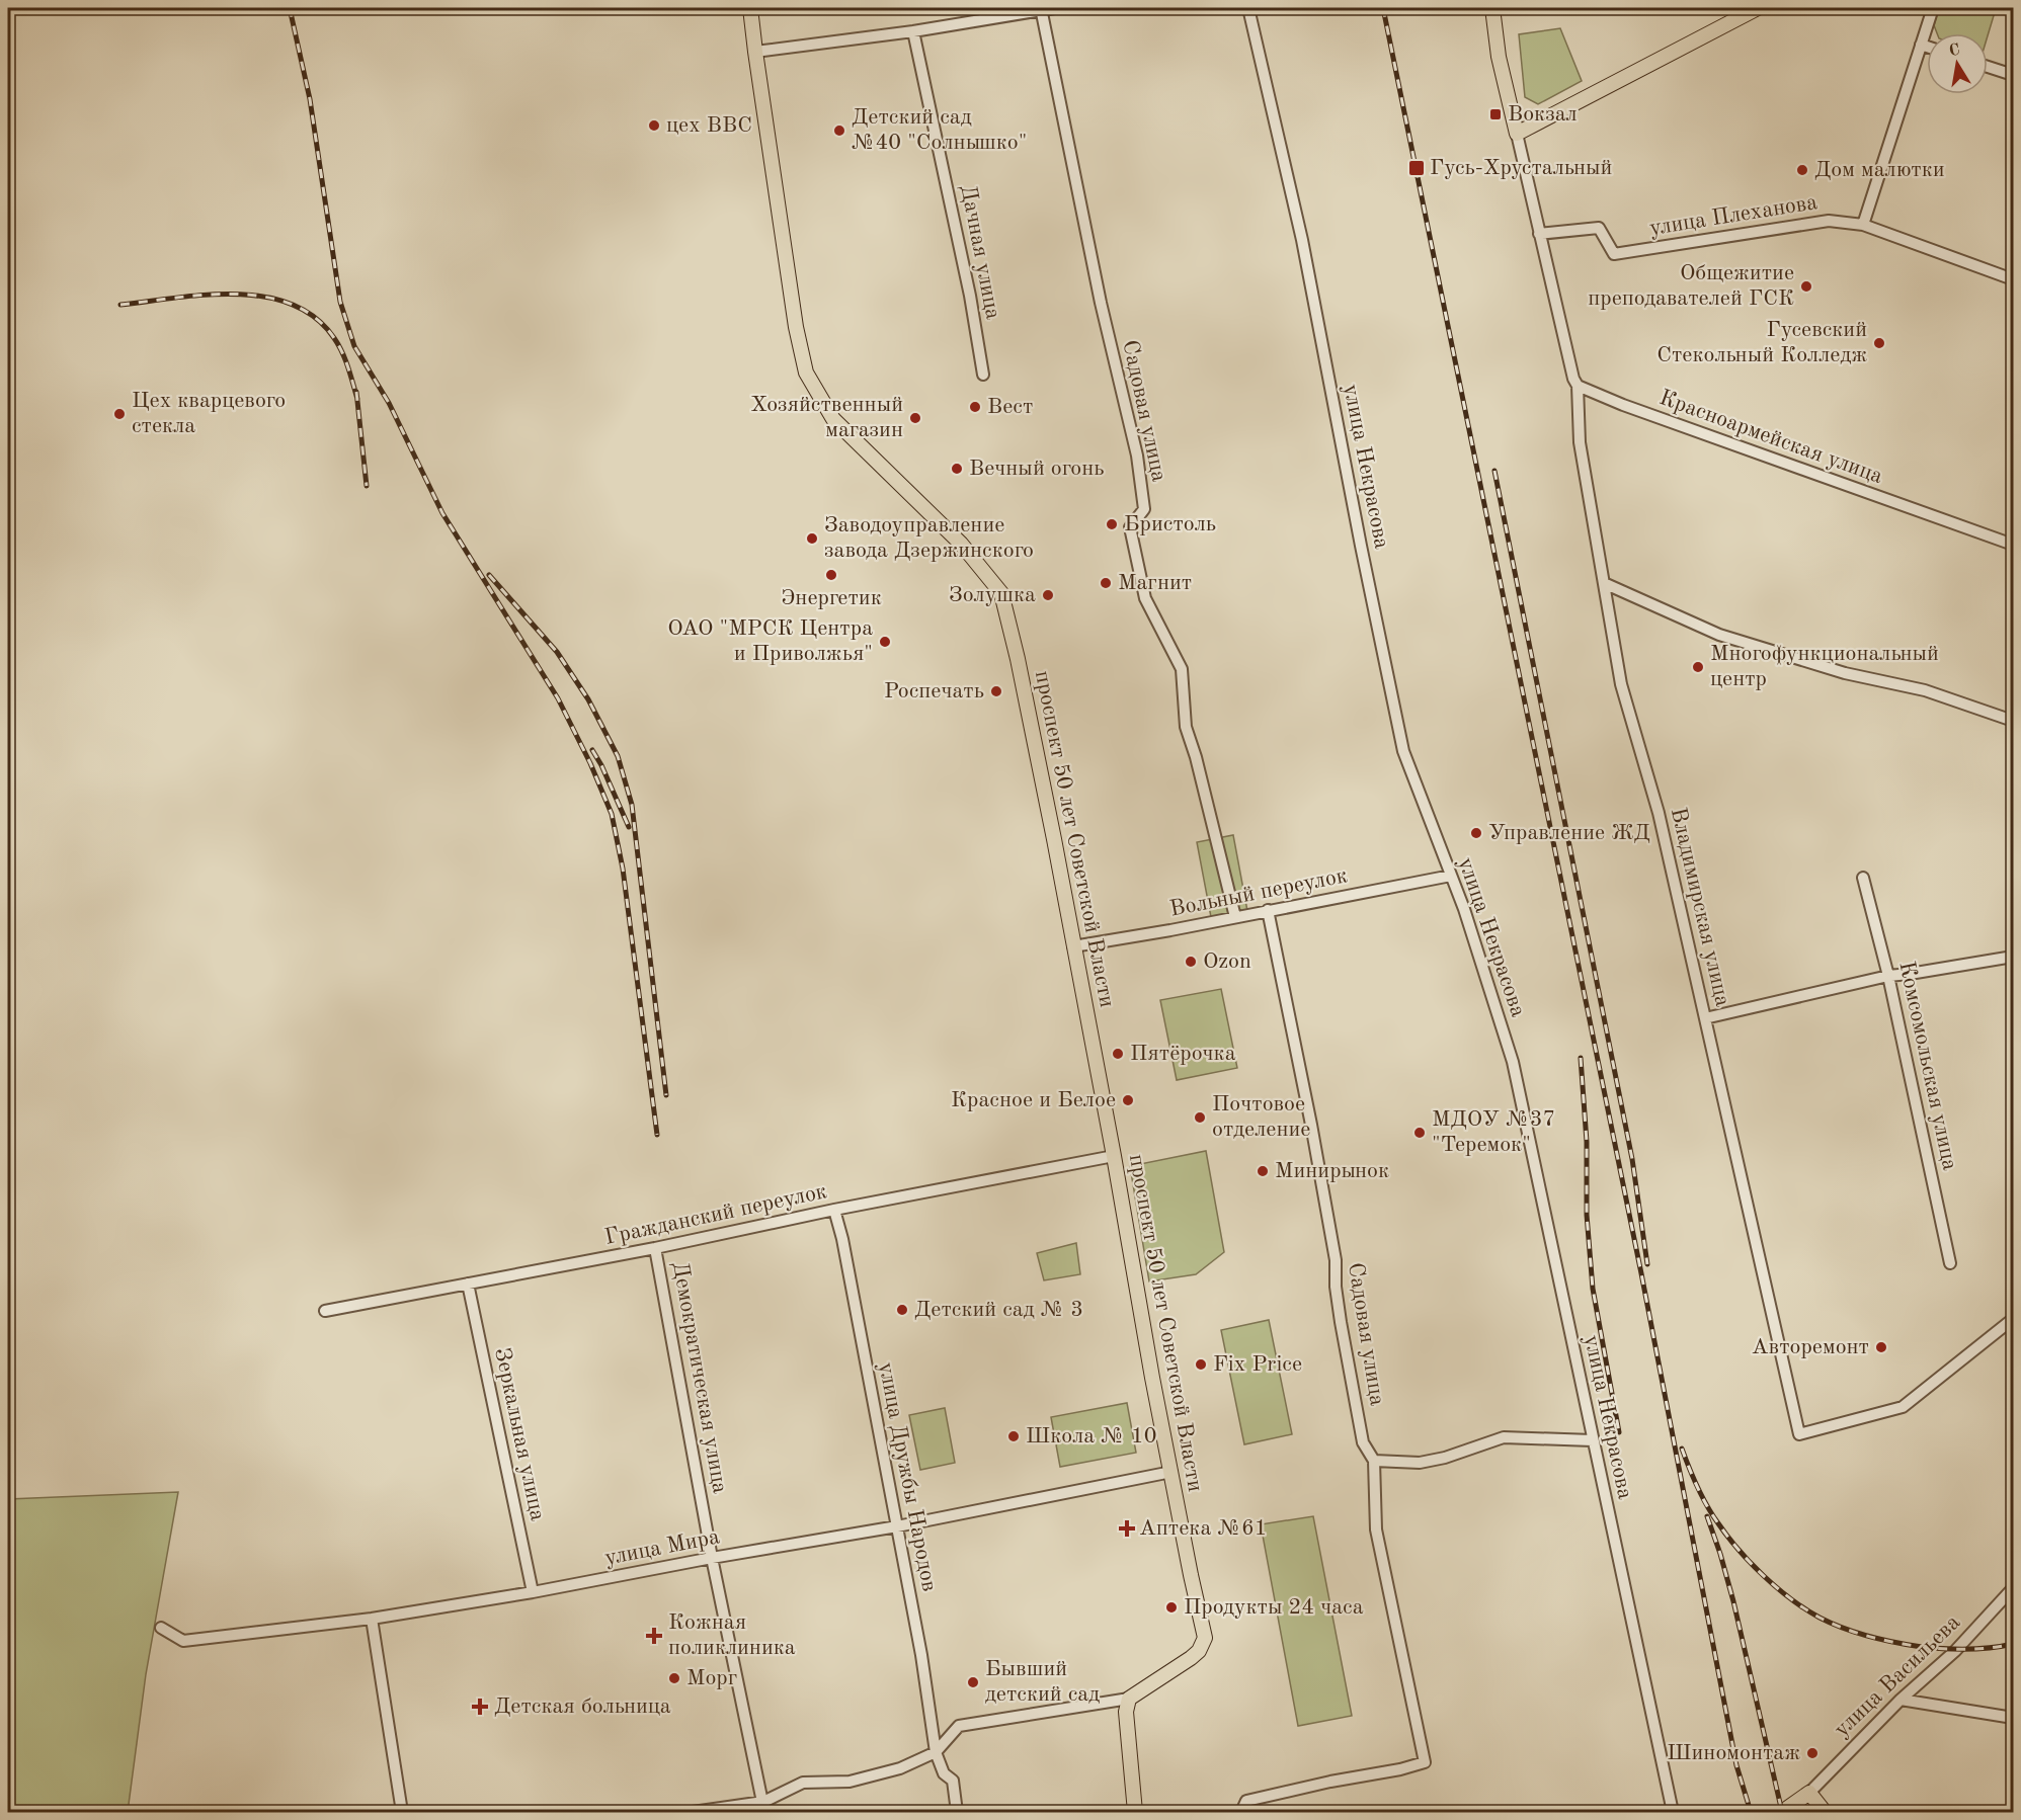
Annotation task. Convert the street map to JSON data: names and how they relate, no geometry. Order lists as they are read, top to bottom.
{
  "streets": {
    "main road": ["проспект 50 лет Советской Власти"],
    "street": [
      "улица Плеханова",
      "Дачная улица",
      "Садовая улица",
      "Красноармейская улица",
      "улица Некрасова",
      "Вольный переулок",
      "Владимирская улица",
      "Комсомольская улица",
      "Гражданский переулок",
      "Демократическая улица",
      "Зеркальная улица",
      "улица Дружбы Народов",
      "улица Мира",
      "улица Васильева"
    ]
  },
  "crossings": [
    ["Садовая улица", "Вольный переулок"],
    ["Красноармейская улица", "Владимирская улица"],
    ["улица Некрасова", "Вольный переулок"],
    ["проспект 50 лет Советской Власти", "Вольный переулок"],
    ["проспект 50 лет Советской Власти", "Гражданский переулок"],
    ["проспект 50 лет Советской Власти", "улица Мира"],
    ["Гражданский переулок", "Демократическая улица"],
    ["Гражданский переулок", "Зеркальная улица"],
    ["Гражданский переулок", "улица Дружбы Народов"],
    ["Демократическая улица", "улица Мира"],
    ["Зеркальная улица", "улица Мира"],
    ["улица Дружбы Народов", "улица Мира"]
  ],
  "places": {
    "transit": ["Вокзал", "Гусь-Хрустальный"],
    "other": [
      "цех ВВС",
      "Детский сад №40 \"Солнышко\"",
      "Дом малютки",
      "Общежитие преподавателей ГСК",
      "Гусевский Стекольный Колледж",
      "Вест",
      "Цех кварцевого стекла",
      "Хозяйственный магазин",
      "Вечный огонь",
      "Бристоль",
      "Заводоуправление завода Дзержинского",
      "Энергетик",
      "Магнит",
      "Золушка",
      "ОАО \"МРСК Центра и Приволжья\"",
      "Многофункциональный центр",
      "Роспечать",
      "Управление ЖД",
      "Ozon",
      "Пятёрочка",
      "Красное и Белое",
      "Почтовое отделение",
      "МДОУ №37 \"Теремок\"",
      "Минирынок",
      "Детский сад № 3",
      "Авторемонт",
      "Fix Price",
      "Школа № 10",
      "Продукты 24 часа",
      "Морг",
      "Бывший детский сад",
      "Шиномонтаж"
    ],
    "health": ["Аптека №61", "Кожная поликлиника", "Детская больница"]
  },
  "north": "top"
}
